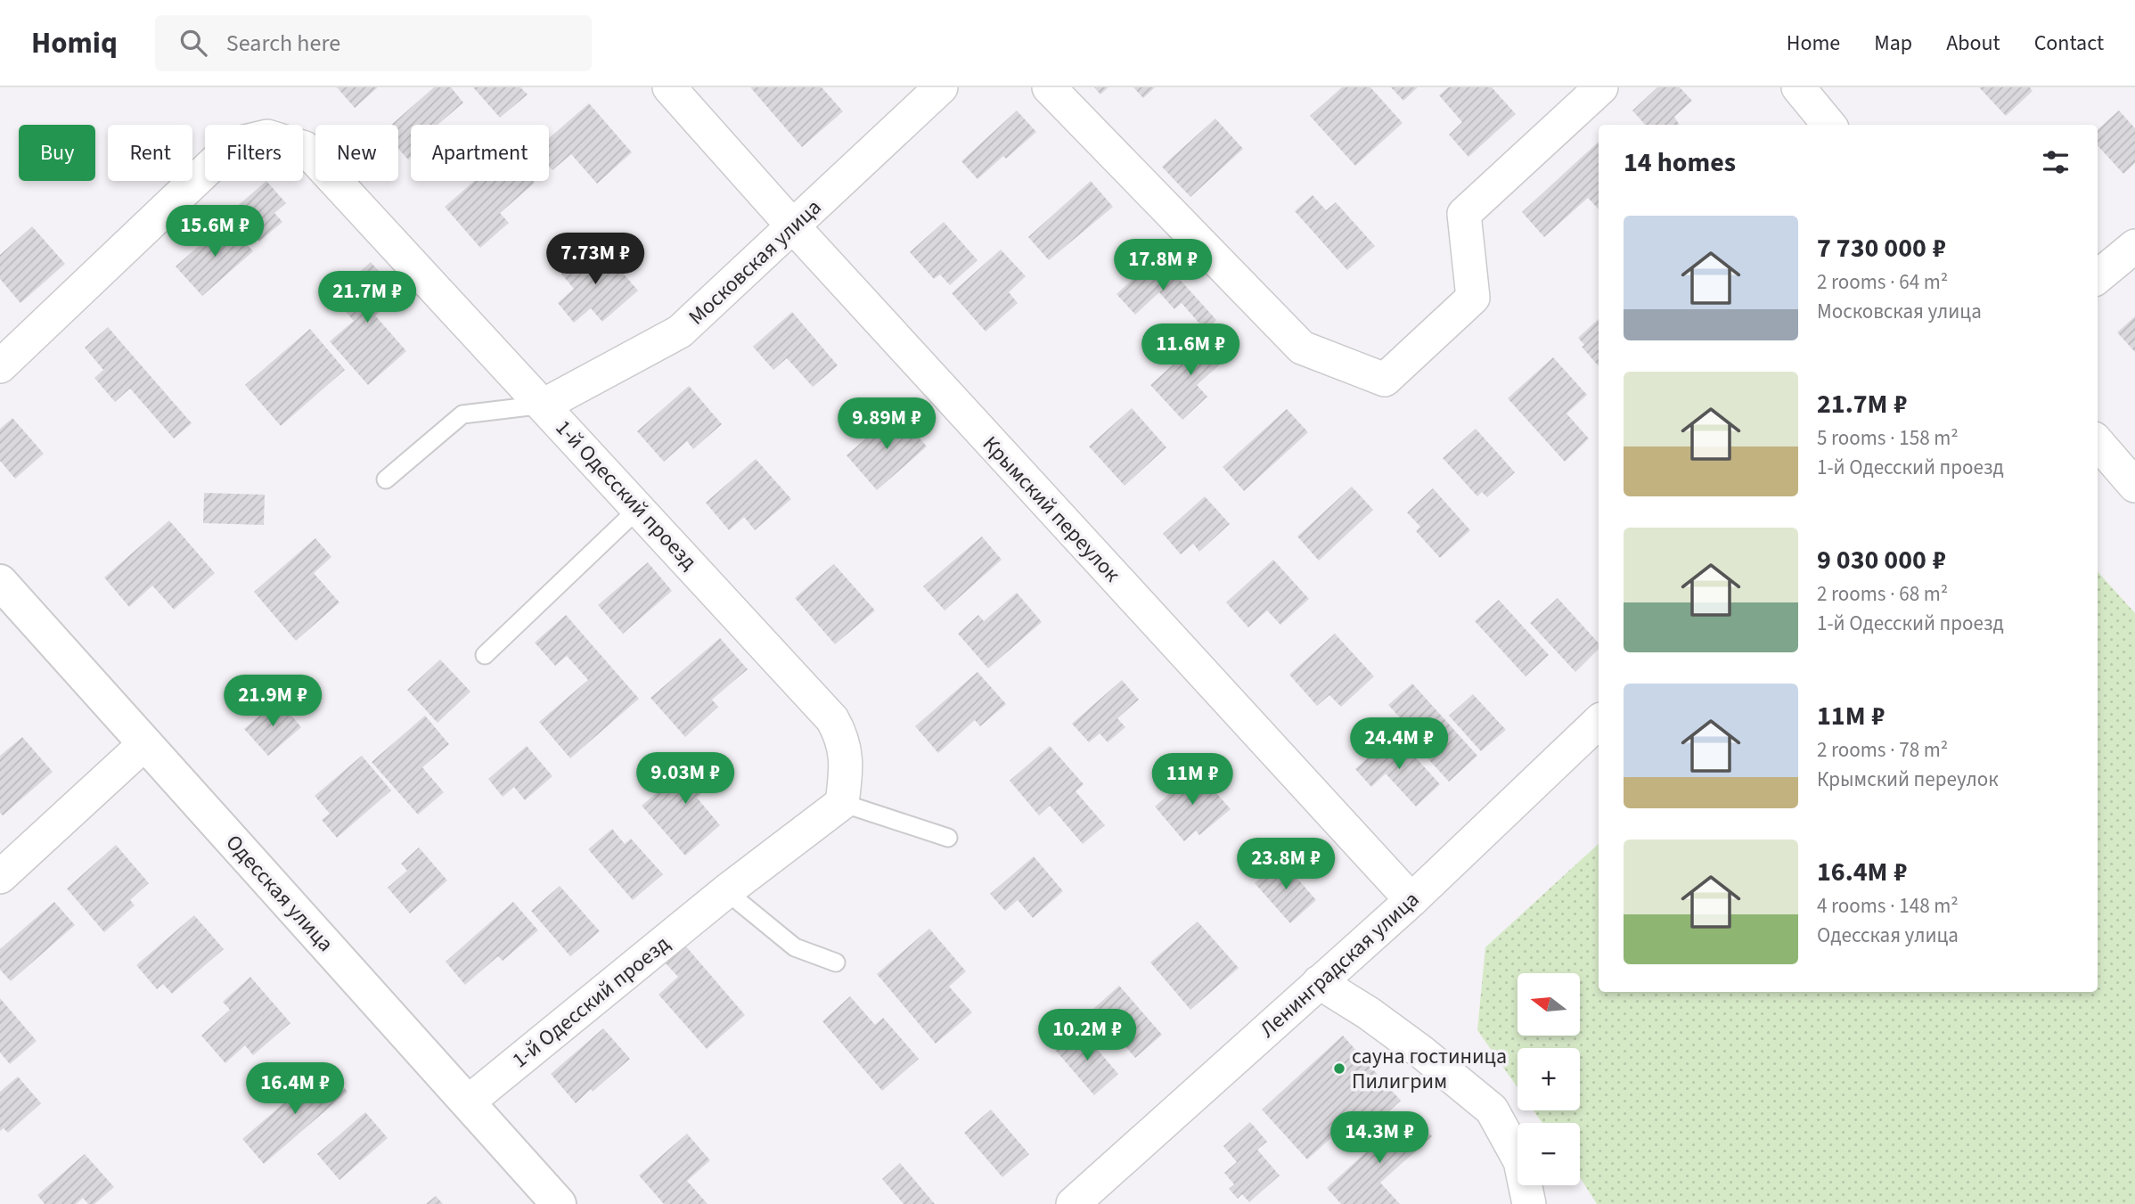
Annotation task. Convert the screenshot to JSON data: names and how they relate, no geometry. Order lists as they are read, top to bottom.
{
  "streets": {
    "street": [
      "Московская улица",
      "1-й Одесский проезд",
      "Крымский переулок",
      "Одесская улица",
      "Ленинградская улица"
    ]
  },
  "crossings": [
    ["Московская улица", "1-й Одесский проезд"],
    ["Московская улица", "Крымский переулок"],
    ["1-й Одесский проезд", "Одесская улица"],
    ["Крымский переулок", "Ленинградская улица"]
  ],
  "places": ["сауна гостиница Пилигрим"],
  "north": "left",
  "page": {
    "header": "Homiq",
    "search": "Search here",
    "nav": [
      "Home",
      "Map",
      "About",
      "Contact"
    ],
    "chip": [
      "Buy",
      "Rent",
      "Filters",
      "New",
      "Apartment"
    ],
    "heading": "14 homes",
    "list": [
      {
        "name": "7 730 000 ₽",
        "note": "2 rooms · 64 m² · Московская улица"
      },
      {
        "name": "21.7M ₽",
        "note": "5 rooms · 158 m² · 1-й Одесский проезд"
      },
      {
        "name": "9 030 000 ₽",
        "note": "2 rooms · 68 m² · 1-й Одесский проезд"
      },
      {
        "name": "11M ₽",
        "note": "2 rooms · 78 m² · Крымский переулок"
      },
      {
        "name": "16.4M ₽",
        "note": "4 rooms · 148 m² · Одесская улица"
      }
    ],
    "price": [
      "15.6M ₽",
      "7.73M ₽",
      "17.8M ₽",
      "21.7M ₽",
      "11.6M ₽",
      "9.89M ₽",
      "21.9M ₽",
      "24.4M ₽",
      "9.03M ₽",
      "11M ₽",
      "23.8M ₽",
      "10.2M ₽",
      "16.4M ₽",
      "14.3M ₽"
    ],
    "map_buttons": ["+", "−"]
  }
}
